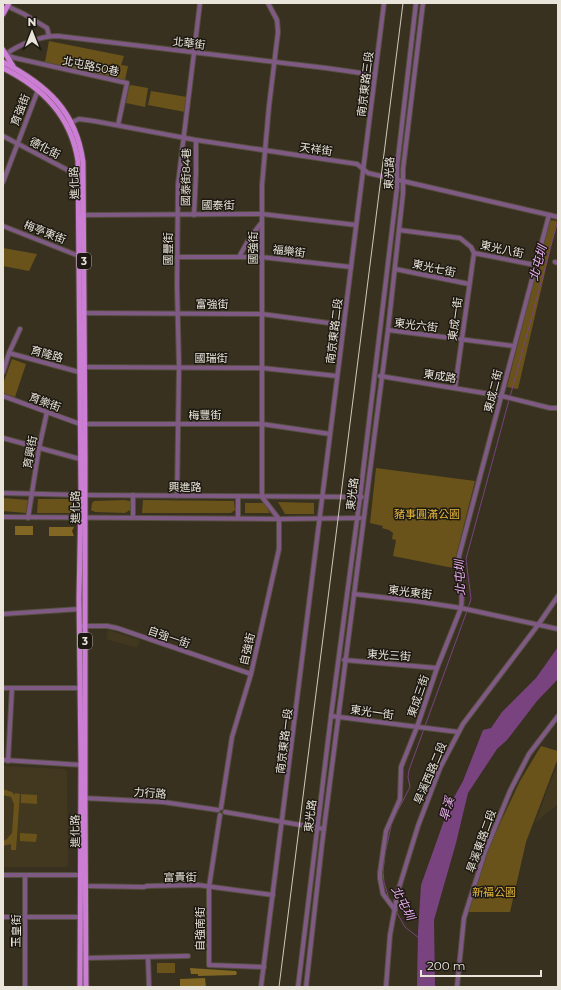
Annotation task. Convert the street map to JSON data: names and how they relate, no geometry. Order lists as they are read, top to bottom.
{
  "streets": {
    "main road": ["進化路", "3"],
    "street": [
      "北華街",
      "北屯路50巷",
      "南京東路三段",
      "育強街",
      "德化街",
      "天祥街",
      "東光路",
      "國泰街84巷",
      "國泰街",
      "梅亭東街",
      "國強街",
      "國豐街",
      "東光八街",
      "福樂街",
      "東光七街",
      "富強街",
      "東成一街",
      "東光六街",
      "南京東路二段",
      "育隆路",
      "國瑞街",
      "東成路",
      "東成二街",
      "育樂街",
      "梅豐街",
      "育興街",
      "興進路",
      "東光東街",
      "自強一街",
      "自強街",
      "東光三街",
      "東成三街",
      "東光一街",
      "南京東路一段",
      "旱溪西路二段",
      "力行路",
      "旱溪東路二段",
      "富貴街",
      "自強南街",
      "玉皇街"
    ]
  },
  "crossings": [
    ["北華街", "北屯路50巷"],
    ["北華街", "南京東路三段"],
    ["北華街", "國強街"],
    ["北華街", "國豐街"],
    ["北屯路50巷", "天祥街"],
    ["南京東路三段", "天祥街"],
    ["南京東路三段", "南京東路二段"],
    ["育強街", "德化街"],
    ["育強街", "進化路"],
    ["德化街", "進化路"],
    ["天祥街", "東光路"],
    ["天祥街", "國泰街84巷"],
    ["天祥街", "進化路"],
    ["天祥街", "國強街"],
    ["天祥街", "國豐街"],
    ["天祥街", "南京東路二段"],
    ["天祥街", "東成二街"],
    ["東光路", "東光八街"],
    ["東光路", "東光七街"],
    ["東光路", "東光六街"],
    ["東光路", "東成路"],
    ["東光路", "興進路"],
    ["東光路", "東光東街"],
    ["東光路", "東光三街"],
    ["東光路", "東光一街"],
    ["東光路", "力行路"],
    ["國泰街84巷", "國泰街"],
    ["進化路", "國泰街"],
    ["進化路", "梅亭東街"],
    ["進化路", "富強街"],
    ["進化路", "育隆路"],
    ["進化路", "國瑞街"],
    ["進化路", "育樂街"],
    ["進化路", "梅豐街"],
    ["進化路", "興進路"],
    ["進化路", "自強一街"],
    ["進化路", "力行路"],
    ["進化路", "富貴街"],
    ["國泰街", "國強街"],
    ["國泰街", "國豐街"],
    ["國泰街", "南京東路二段"],
    ["國強街", "福樂街"],
    ["國強街", "富強街"],
    ["國強街", "國瑞街"],
    ["國強街", "梅豐街"],
    ["國強街", "興進路"],
    ["國豐街", "福樂街"],
    ["國豐街", "富強街"],
    ["國豐街", "國瑞街"],
    ["國豐街", "梅豐街"],
    ["國豐街", "興進路"],
    ["東光八街", "東成一街"],
    ["東光八街", "東成二街"],
    ["福樂街", "南京東路二段"],
    ["東光七街", "東成一街"],
    ["富強街", "南京東路二段"],
    ["東成一街", "東光六街"],
    ["東成一街", "東成路"],
    ["東光六街", "東成二街"],
    ["南京東路二段", "國瑞街"],
    ["南京東路二段", "梅豐街"],
    ["南京東路二段", "興進路"],
    ["南京東路二段", "南京東路一段"],
    ["東成路", "東成二街"],
    ["東成二街", "東成三街"],
    ["育樂街", "梅豐街"],
    ["育樂街", "育興街"],
    ["育興街", "興進路"],
    ["興進路", "南京東路一段"],
    ["東光東街", "東成三街"],
    ["東光東街", "旱溪西路二段"],
    ["自強一街", "自強街"],
    ["自強街", "力行路"],
    ["東光三街", "東成三街"],
    ["東成三街", "東光一街"],
    ["東成三街", "旱溪西路二段"],
    ["東光一街", "旱溪西路二段"],
    ["南京東路一段", "力行路"],
    ["南京東路一段", "富貴街"],
    ["南京東路一段", "自強南街"],
    ["富貴街", "自強南街"]
  ],
  "water": ["北屯圳", "旱溪"],
  "parks": ["豬事圓滿公園", "新福公園"],
  "scale_bar": "200 m",
  "north": "top"
}
